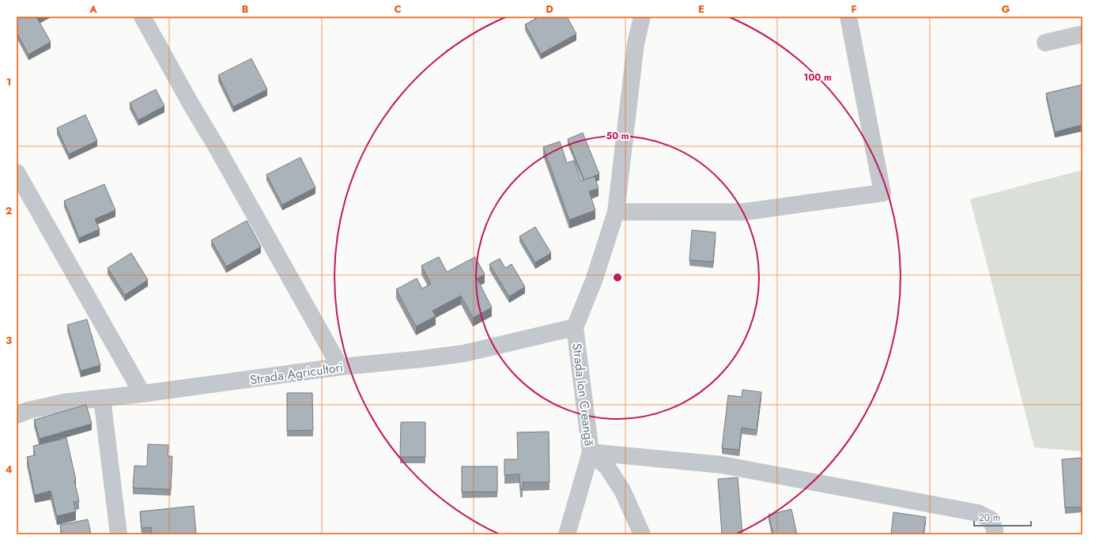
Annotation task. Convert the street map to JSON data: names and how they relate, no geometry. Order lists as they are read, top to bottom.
{
  "streets": {
    "street": ["Strada Agricultori", "Strada Ion Creangă"]
  },
  "crossings": [
    ["Strada Agricultori", "Strada Ion Creangă"]
  ],
  "scale_bar": "20 m",
  "grid": {
    "columns": [
      "A",
      "B",
      "C",
      "D",
      "E",
      "F",
      "G"
    ],
    "rows": [
      "1",
      "2",
      "3",
      "4"
    ]
  },
  "rings": ["100 m", "50 m"]
}
